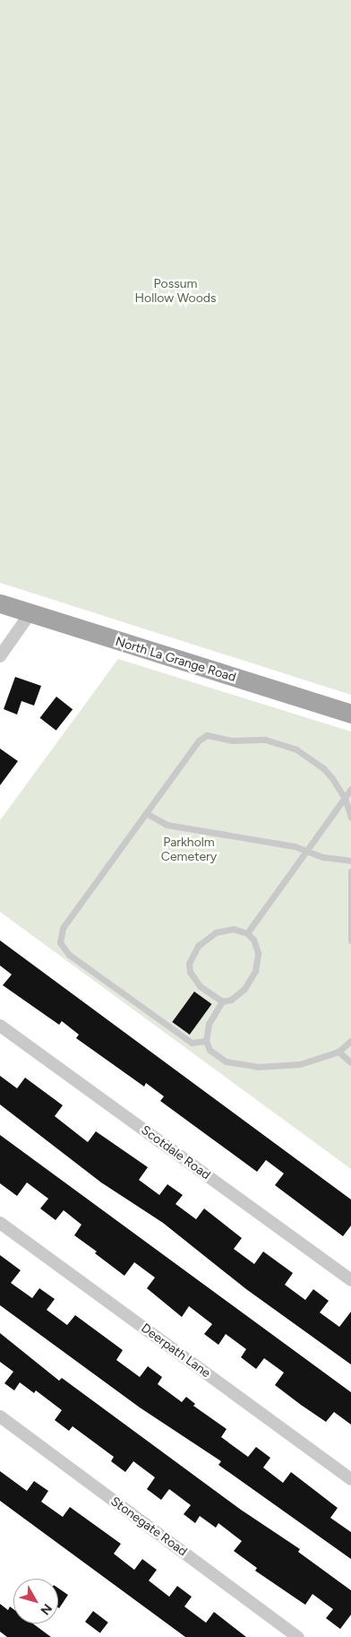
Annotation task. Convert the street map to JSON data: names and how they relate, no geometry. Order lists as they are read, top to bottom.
{
  "streets": {
    "main road": ["North La Grange Road"],
    "street": ["Scotdale Road", "Deerpath Lane", "Stonegate Road"]
  },
  "parks": ["Possum Hollow Woods", "Parkholm Cemetery"],
  "north": "bottom right"
}
